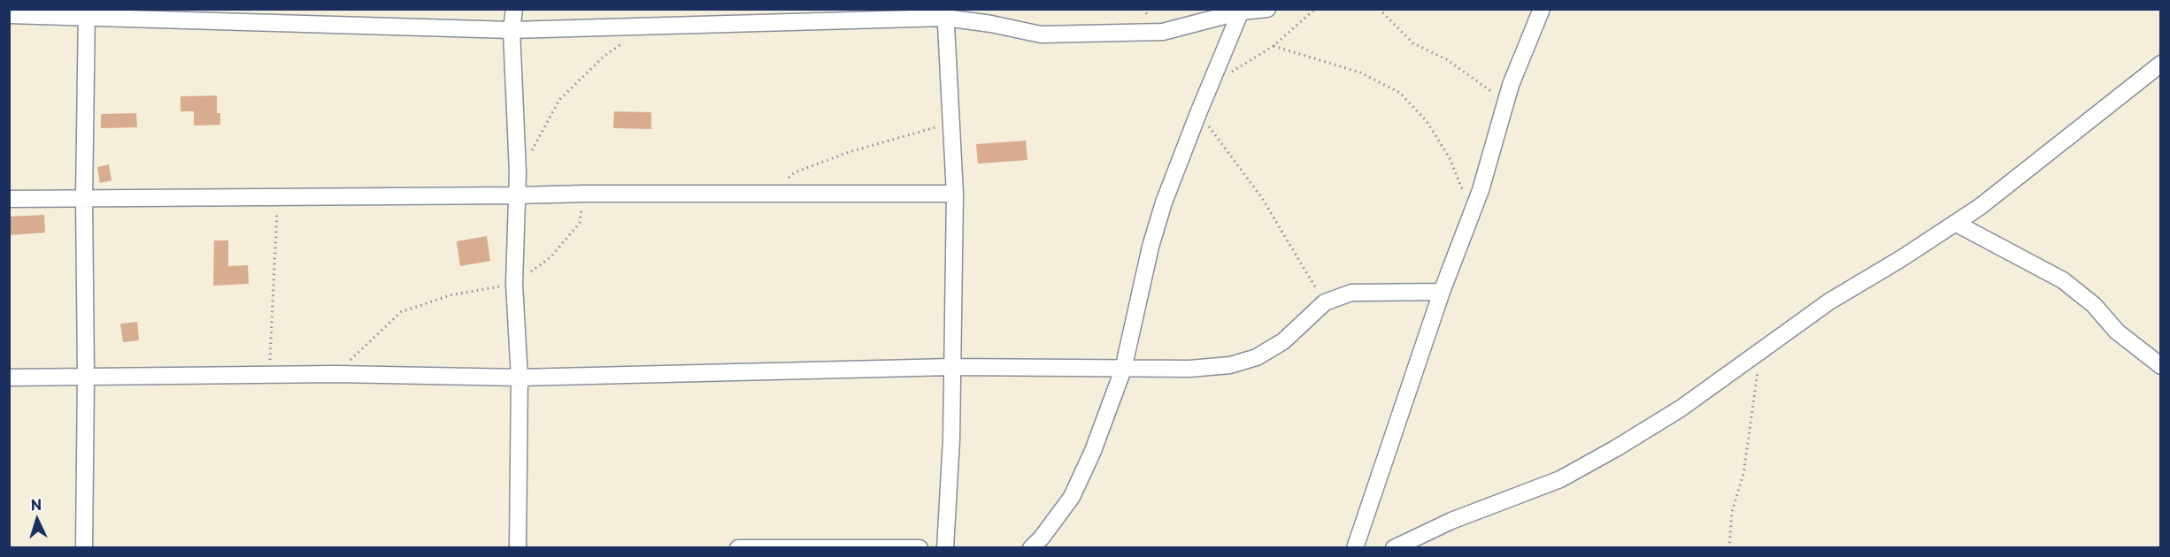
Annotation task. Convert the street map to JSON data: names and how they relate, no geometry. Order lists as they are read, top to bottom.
{
  "north": "top"
}
